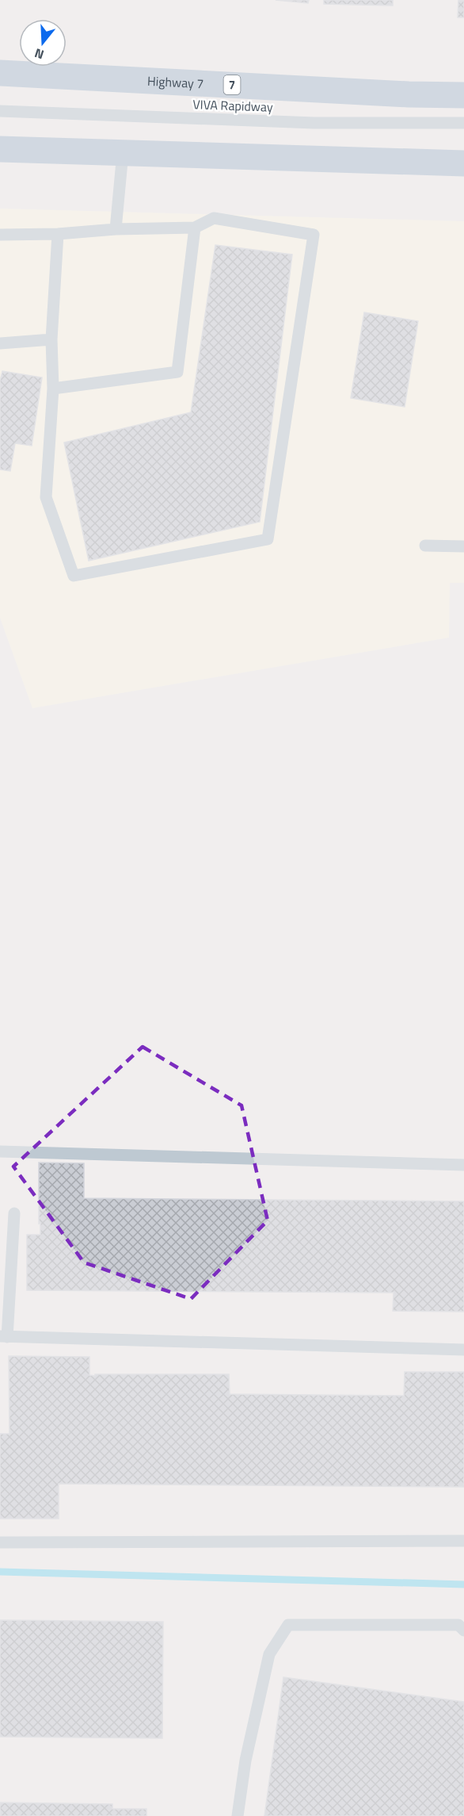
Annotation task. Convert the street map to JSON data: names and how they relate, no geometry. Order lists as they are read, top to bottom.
{
  "streets": {
    "main road": ["Highway 7", "7"],
    "lane": ["VIVA Rapidway"]
  },
  "north": "bottom"
}
